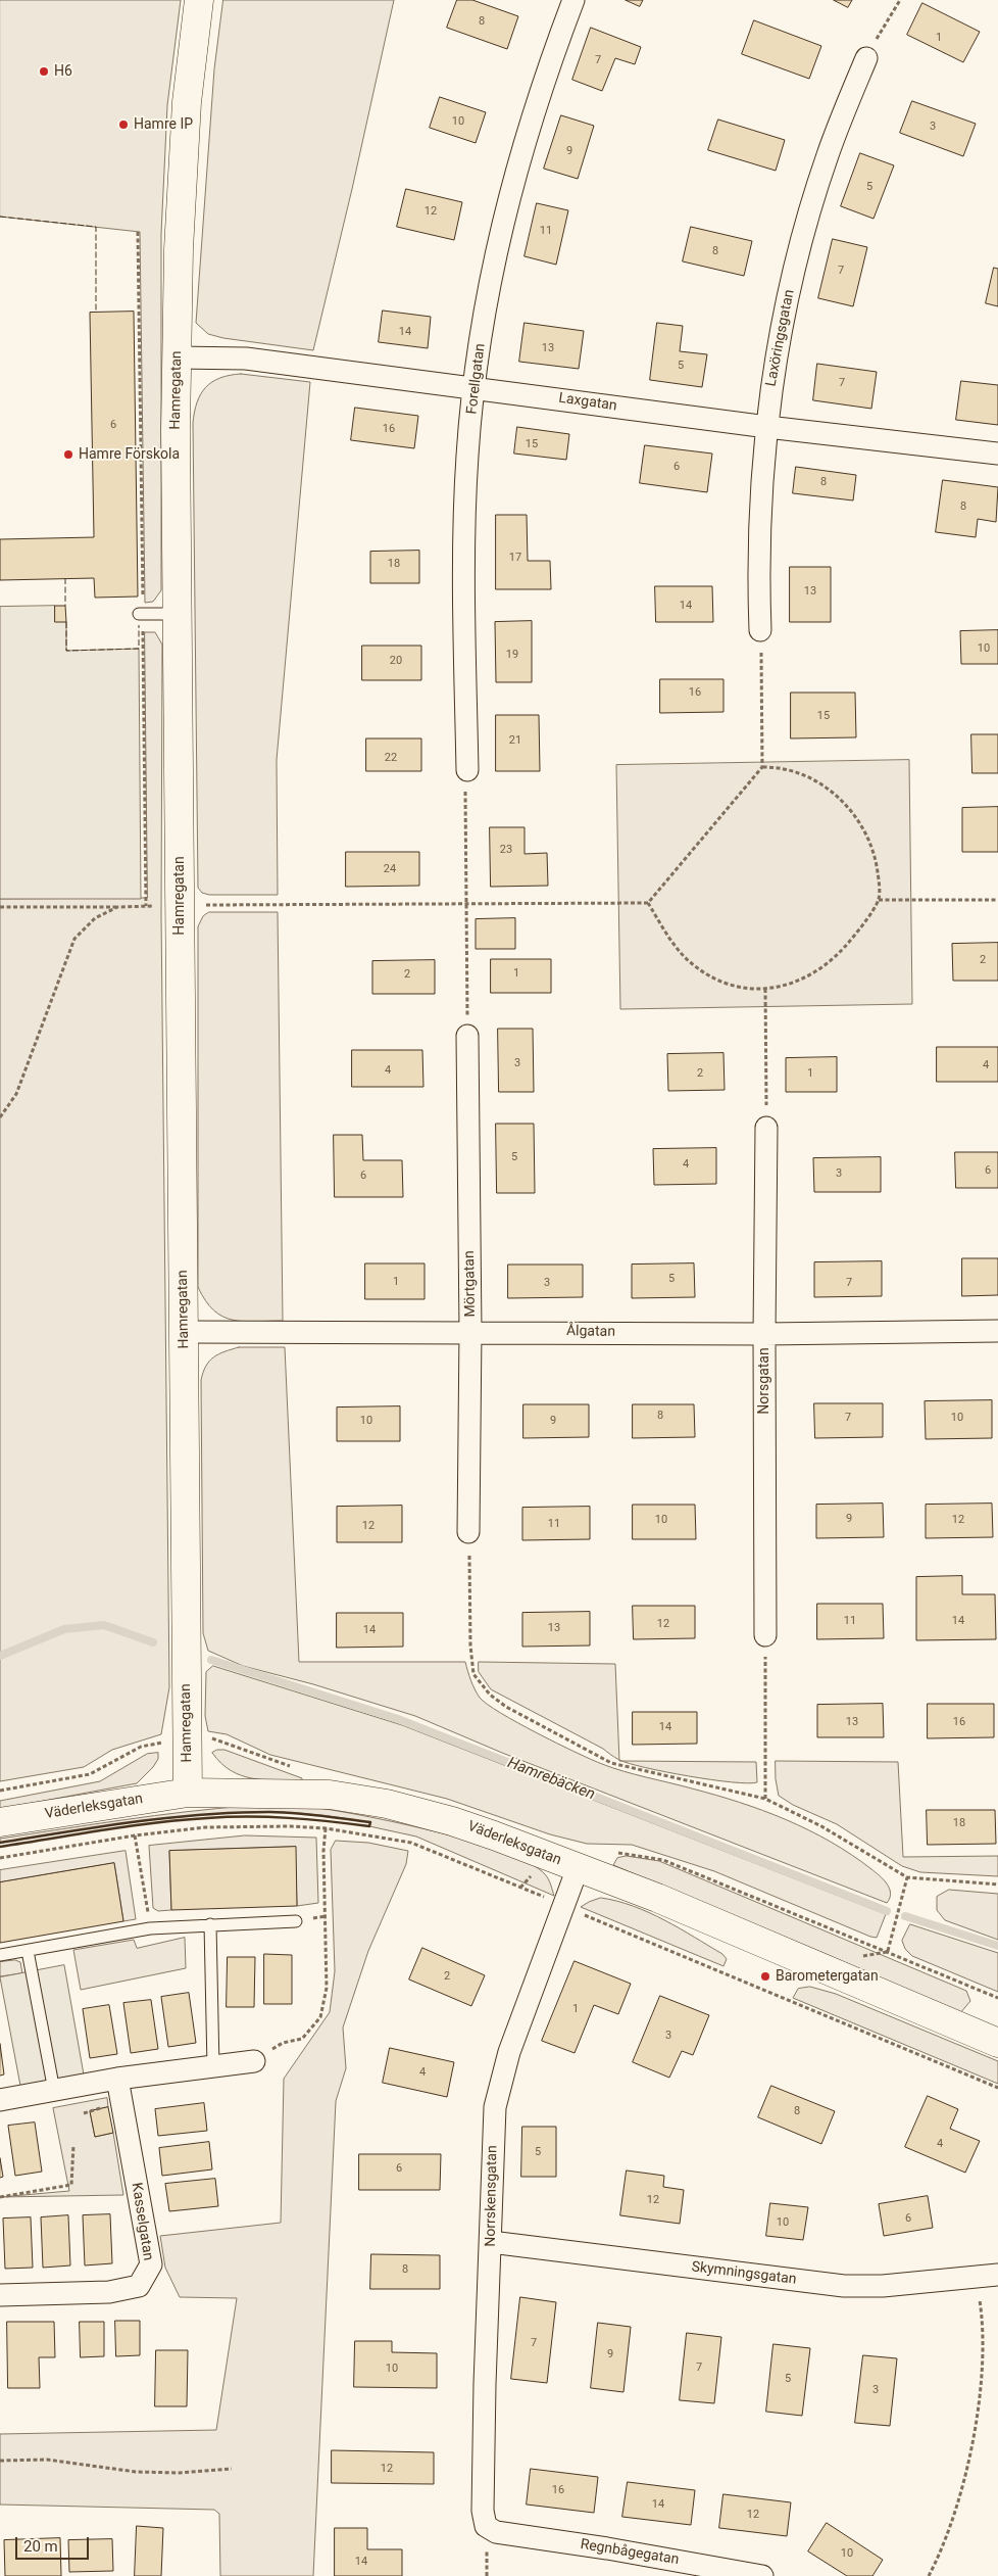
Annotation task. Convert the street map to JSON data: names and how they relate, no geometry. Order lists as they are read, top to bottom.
{
  "streets": {
    "street": [
      "Laxöringsgatan",
      "Forellgatan",
      "Hamregatan",
      "Laxgatan",
      "Mörtgatan",
      "Ålgatan",
      "Norsgatan",
      "Väderleksgatan",
      "Norrskensgatan",
      "Kasselgatan",
      "Skymningsgatan",
      "Regnbågegatan"
    ]
  },
  "crossings": [
    ["Laxöringsgatan", "Laxgatan"],
    ["Forellgatan", "Laxgatan"],
    ["Hamregatan", "Laxgatan"],
    ["Hamregatan", "Ålgatan"],
    ["Hamregatan", "Väderleksgatan"],
    ["Mörtgatan", "Ålgatan"],
    ["Ålgatan", "Norsgatan"],
    ["Väderleksgatan", "Norrskensgatan"],
    ["Norrskensgatan", "Skymningsgatan"],
    ["Norrskensgatan", "Regnbågegatan"]
  ],
  "water": ["Hamrebäcken"],
  "places": [
    "H6",
    "Hamre IP",
    "Hamre Förskola",
    "Barometergatan"
  ],
  "house_numbers": [
    "8",
    "1",
    "7",
    "10",
    "3",
    "9",
    "5",
    "12",
    "11",
    "8",
    "7",
    "14",
    "13",
    "5",
    "7",
    "6",
    "16",
    "15",
    "6",
    "8",
    "8",
    "17",
    "18",
    "13",
    "14",
    "10",
    "19",
    "20",
    "16",
    "15",
    "21",
    "22",
    "23",
    "24",
    "2",
    "1",
    "2",
    "3",
    "4",
    "4",
    "2",
    "1",
    "5",
    "4",
    "6",
    "3",
    "6",
    "5",
    "1",
    "3",
    "7",
    "8",
    "7",
    "10",
    "10",
    "9",
    "9",
    "10",
    "12",
    "11",
    "12",
    "11",
    "14",
    "12",
    "13",
    "14",
    "13",
    "16",
    "14",
    "18",
    "2",
    "1",
    "3",
    "4",
    "8",
    "4",
    "5",
    "6",
    "12",
    "6",
    "10",
    "8",
    "7",
    "9",
    "7",
    "10",
    "5",
    "3",
    "12",
    "16",
    "14",
    "12",
    "10",
    "14"
  ],
  "scale_bar": "20 m"
}
